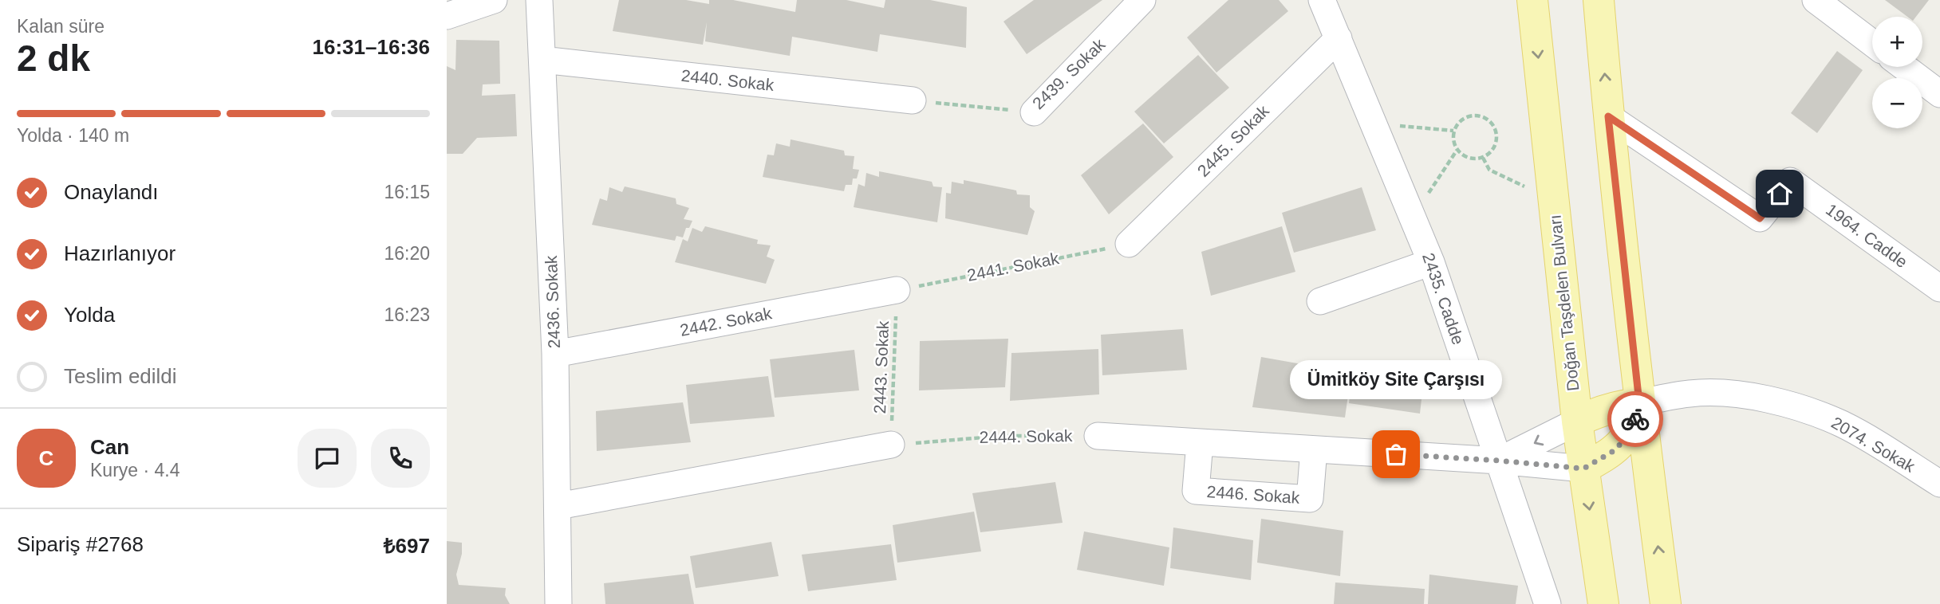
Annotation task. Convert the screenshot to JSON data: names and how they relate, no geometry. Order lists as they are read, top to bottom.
{
  "streets": {
    "main road": ["Doğan Taşdelen Bulvarı"],
    "street": [
      "2439. Sokak",
      "2440. Sokak",
      "2445. Sokak",
      "1964. Cadde",
      "2435. Cadde",
      "2436. Sokak",
      "2442. Sokak",
      "2074. Sokak",
      "2446. Sokak"
    ],
    "path": ["2441. Sokak", "2443. Sokak", "2444. Sokak"]
  },
  "crossings": [
    ["2439. Sokak", "2440. Sokak"],
    ["2440. Sokak", "2436. Sokak"],
    ["2445. Sokak", "2441. Sokak"],
    ["2445. Sokak", "2435. Cadde"],
    ["2441. Sokak", "2442. Sokak"],
    ["2441. Sokak", "2443. Sokak"],
    ["2436. Sokak", "2442. Sokak"],
    ["2442. Sokak", "2443. Sokak"],
    ["2443. Sokak", "2444. Sokak"]
  ],
  "places": ["Ümitköy Site Çarşısı"],
  "page": {
    "heading": ["2 dk", "Kalan süre", "16:31–16:36"],
    "panel": [
      "Can",
      "Kurye · 4.4",
      "Sipariş #2768",
      "₺697"
    ],
    "map_buttons": ["+", "−"],
    "bar": "Yolda · 140 m",
    "list": [
      ["Onaylandı", "16:15"],
      ["Hazırlanıyor", "16:20"],
      ["Yolda", "16:23"],
      "Teslim edildi"
    ],
    "bubble": "Ümitköy Site Çarşısı",
    "round": "C"
  }
}
